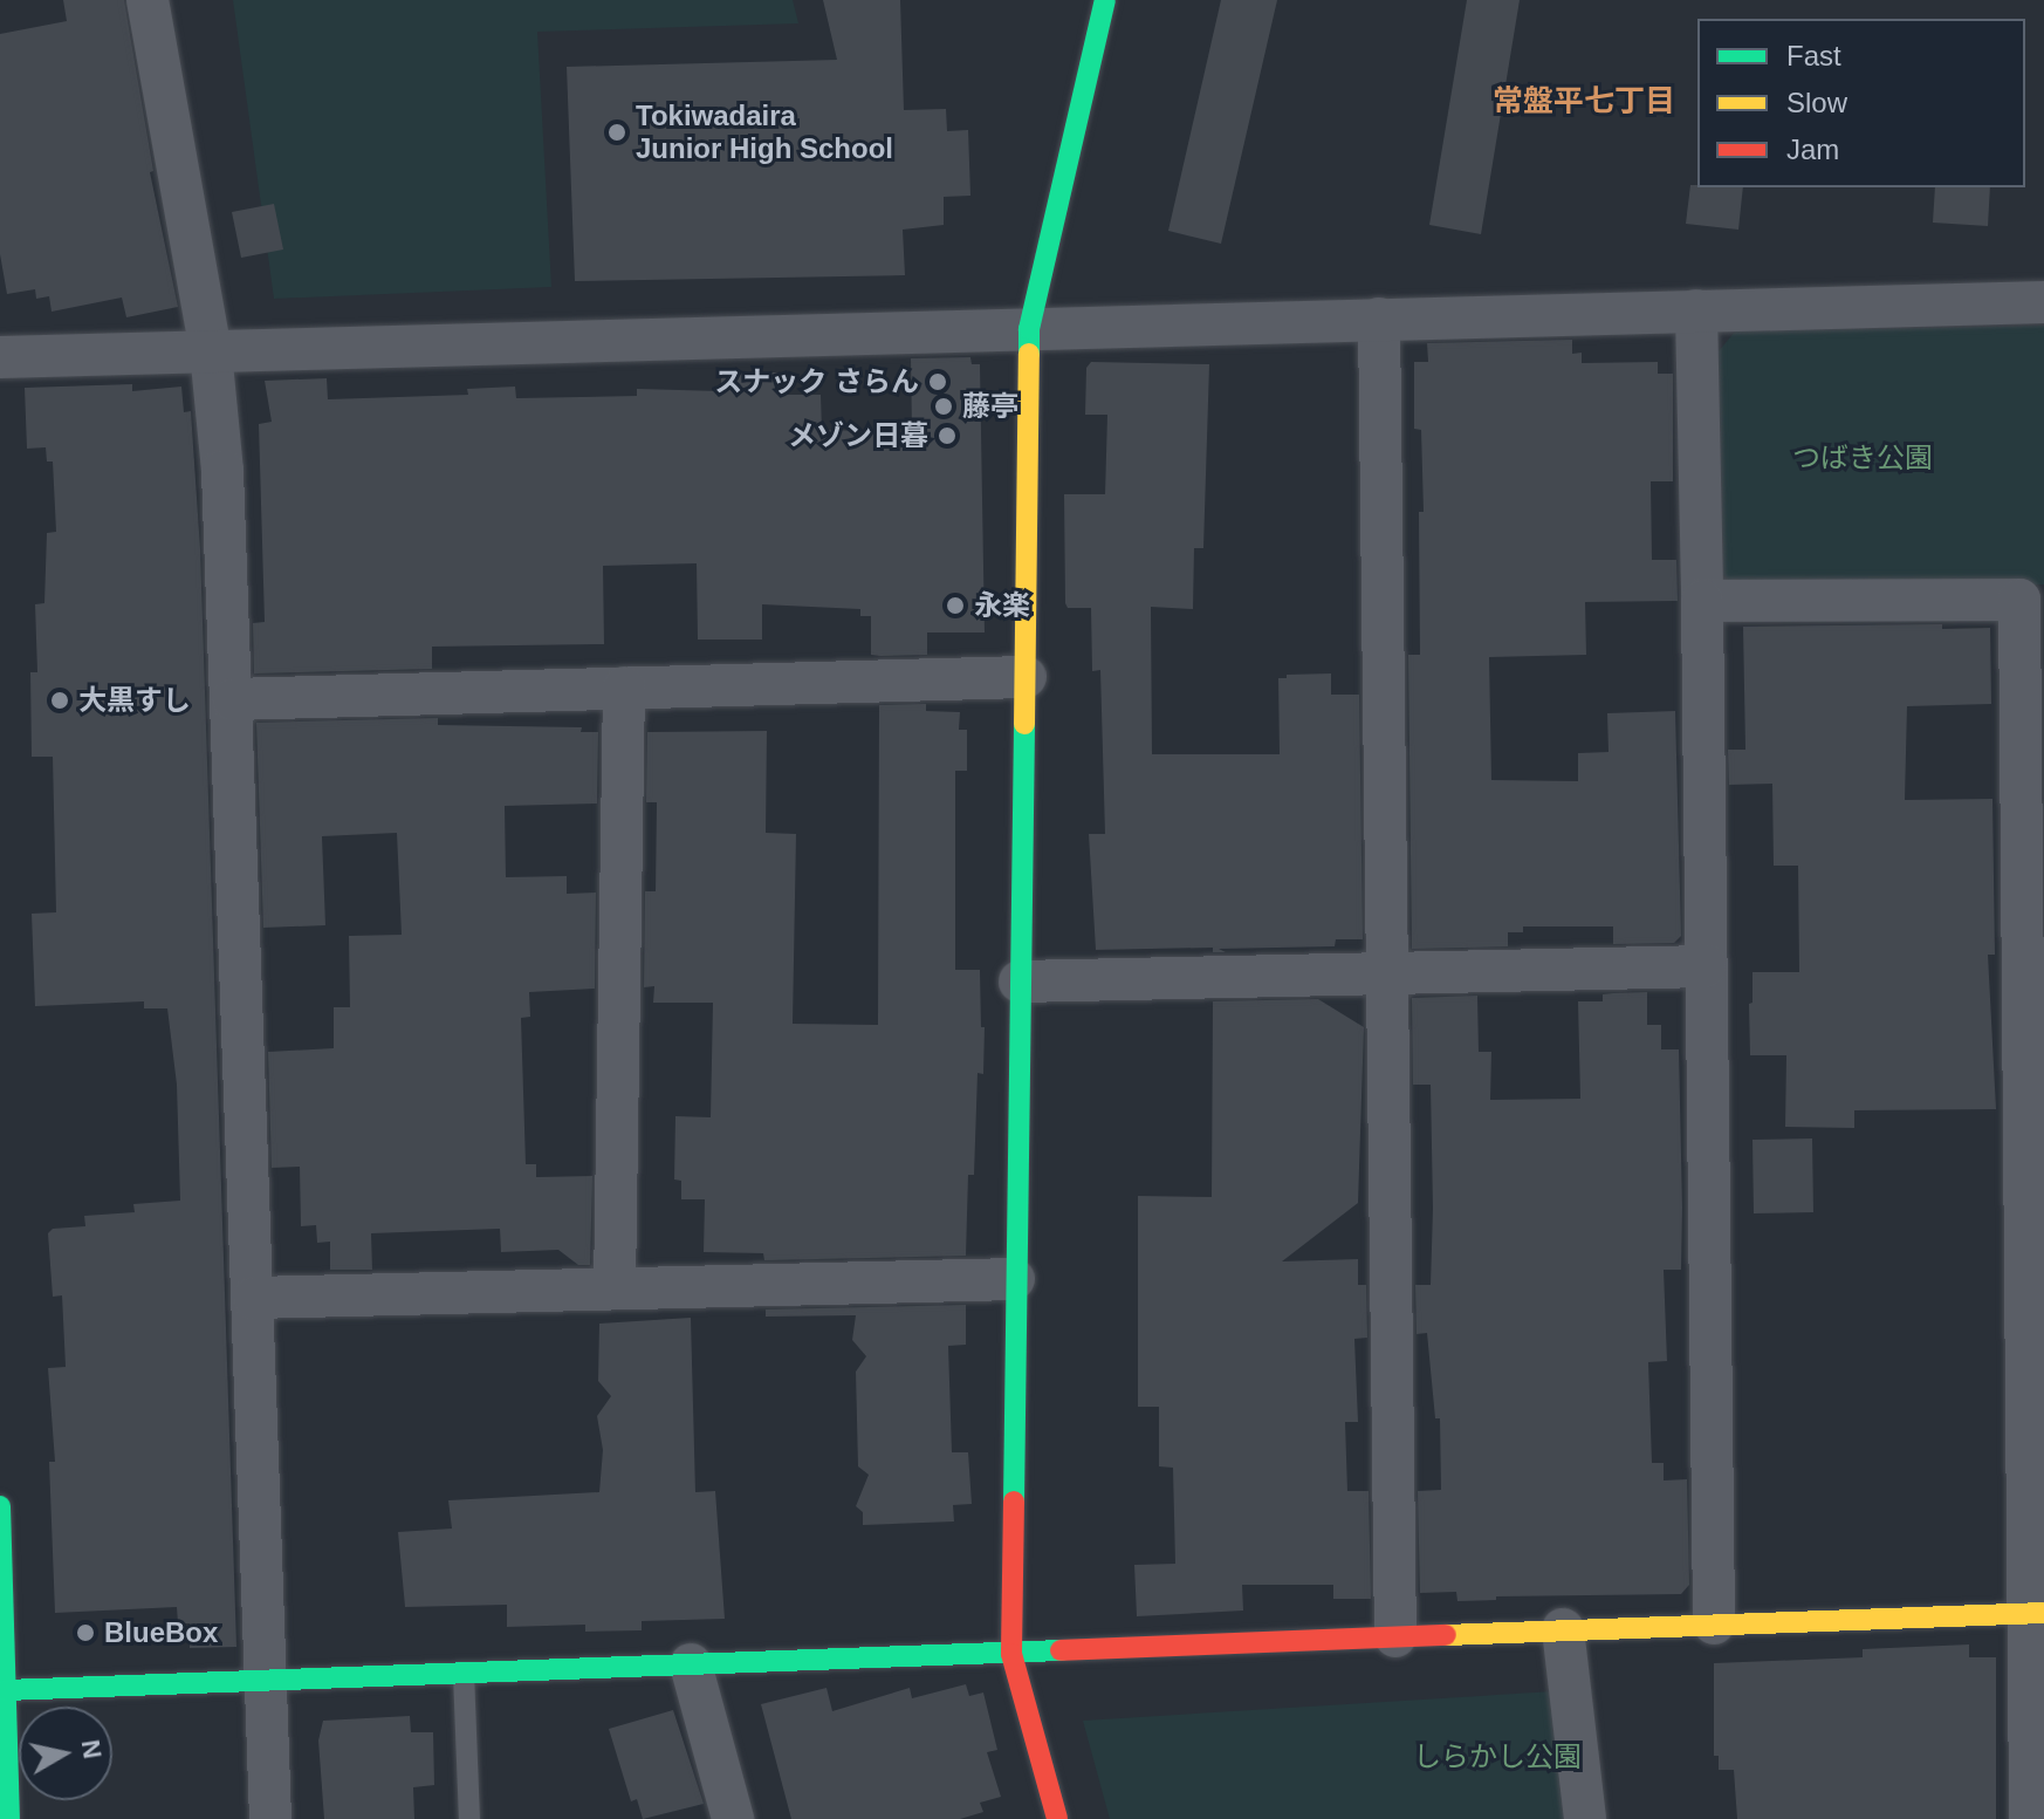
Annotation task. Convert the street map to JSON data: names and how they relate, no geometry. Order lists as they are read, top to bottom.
{
  "districts": ["常盤平七丁目"],
  "parks": ["つばき公園", "しらかし公園"],
  "places": [
    "Tokiwadaira Junior High School",
    "スナック さらん",
    "藤亭",
    "メゾン日暮",
    "永楽",
    "大黒すし",
    "BlueBox"
  ],
  "legend": ["Fast", "Slow", "Jam"],
  "north": "right"
}
